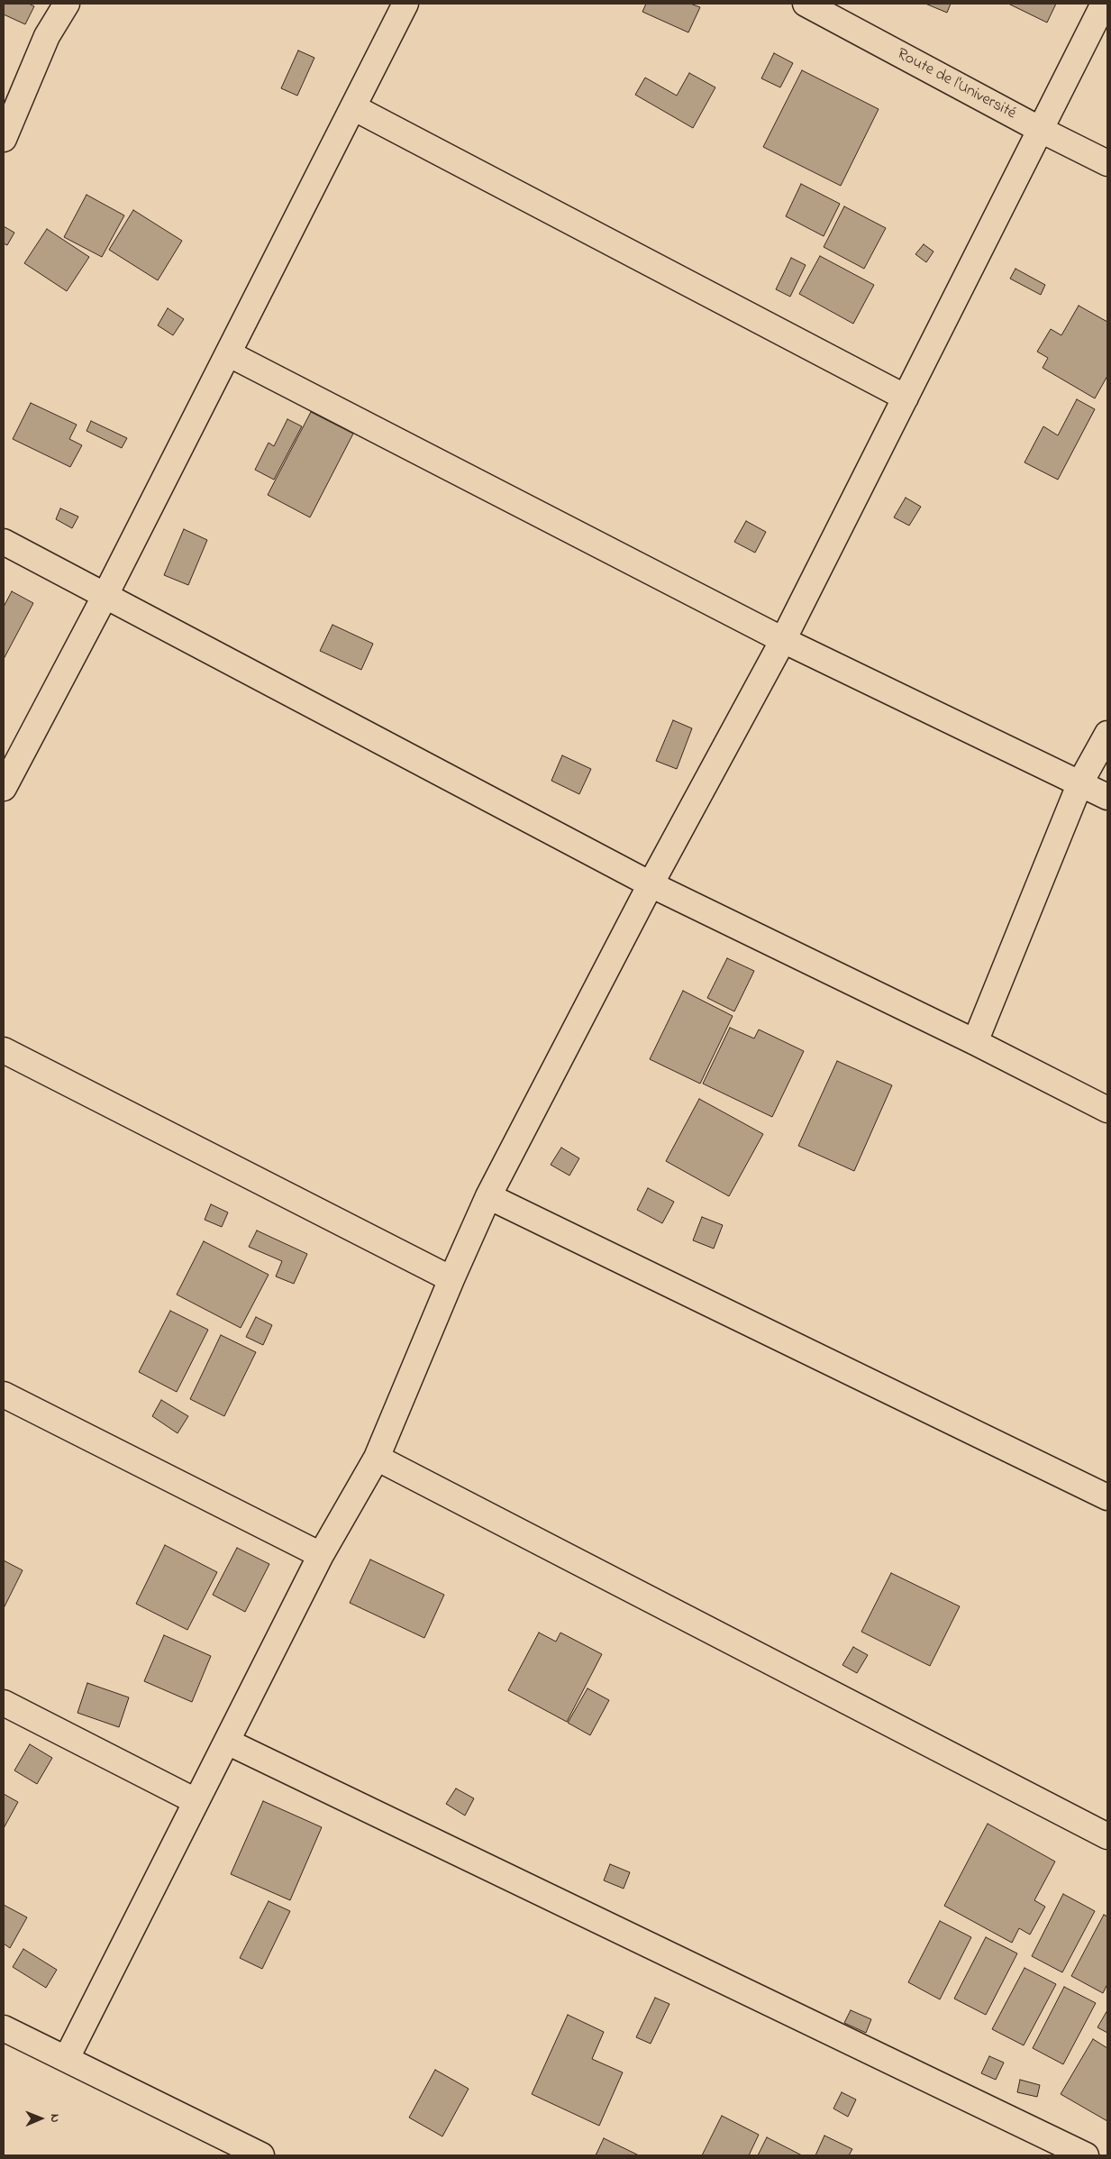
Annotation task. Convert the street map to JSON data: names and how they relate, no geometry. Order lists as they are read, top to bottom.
{
  "streets": {
    "street": ["Route de l'Université"]
  },
  "north": "right"
}
